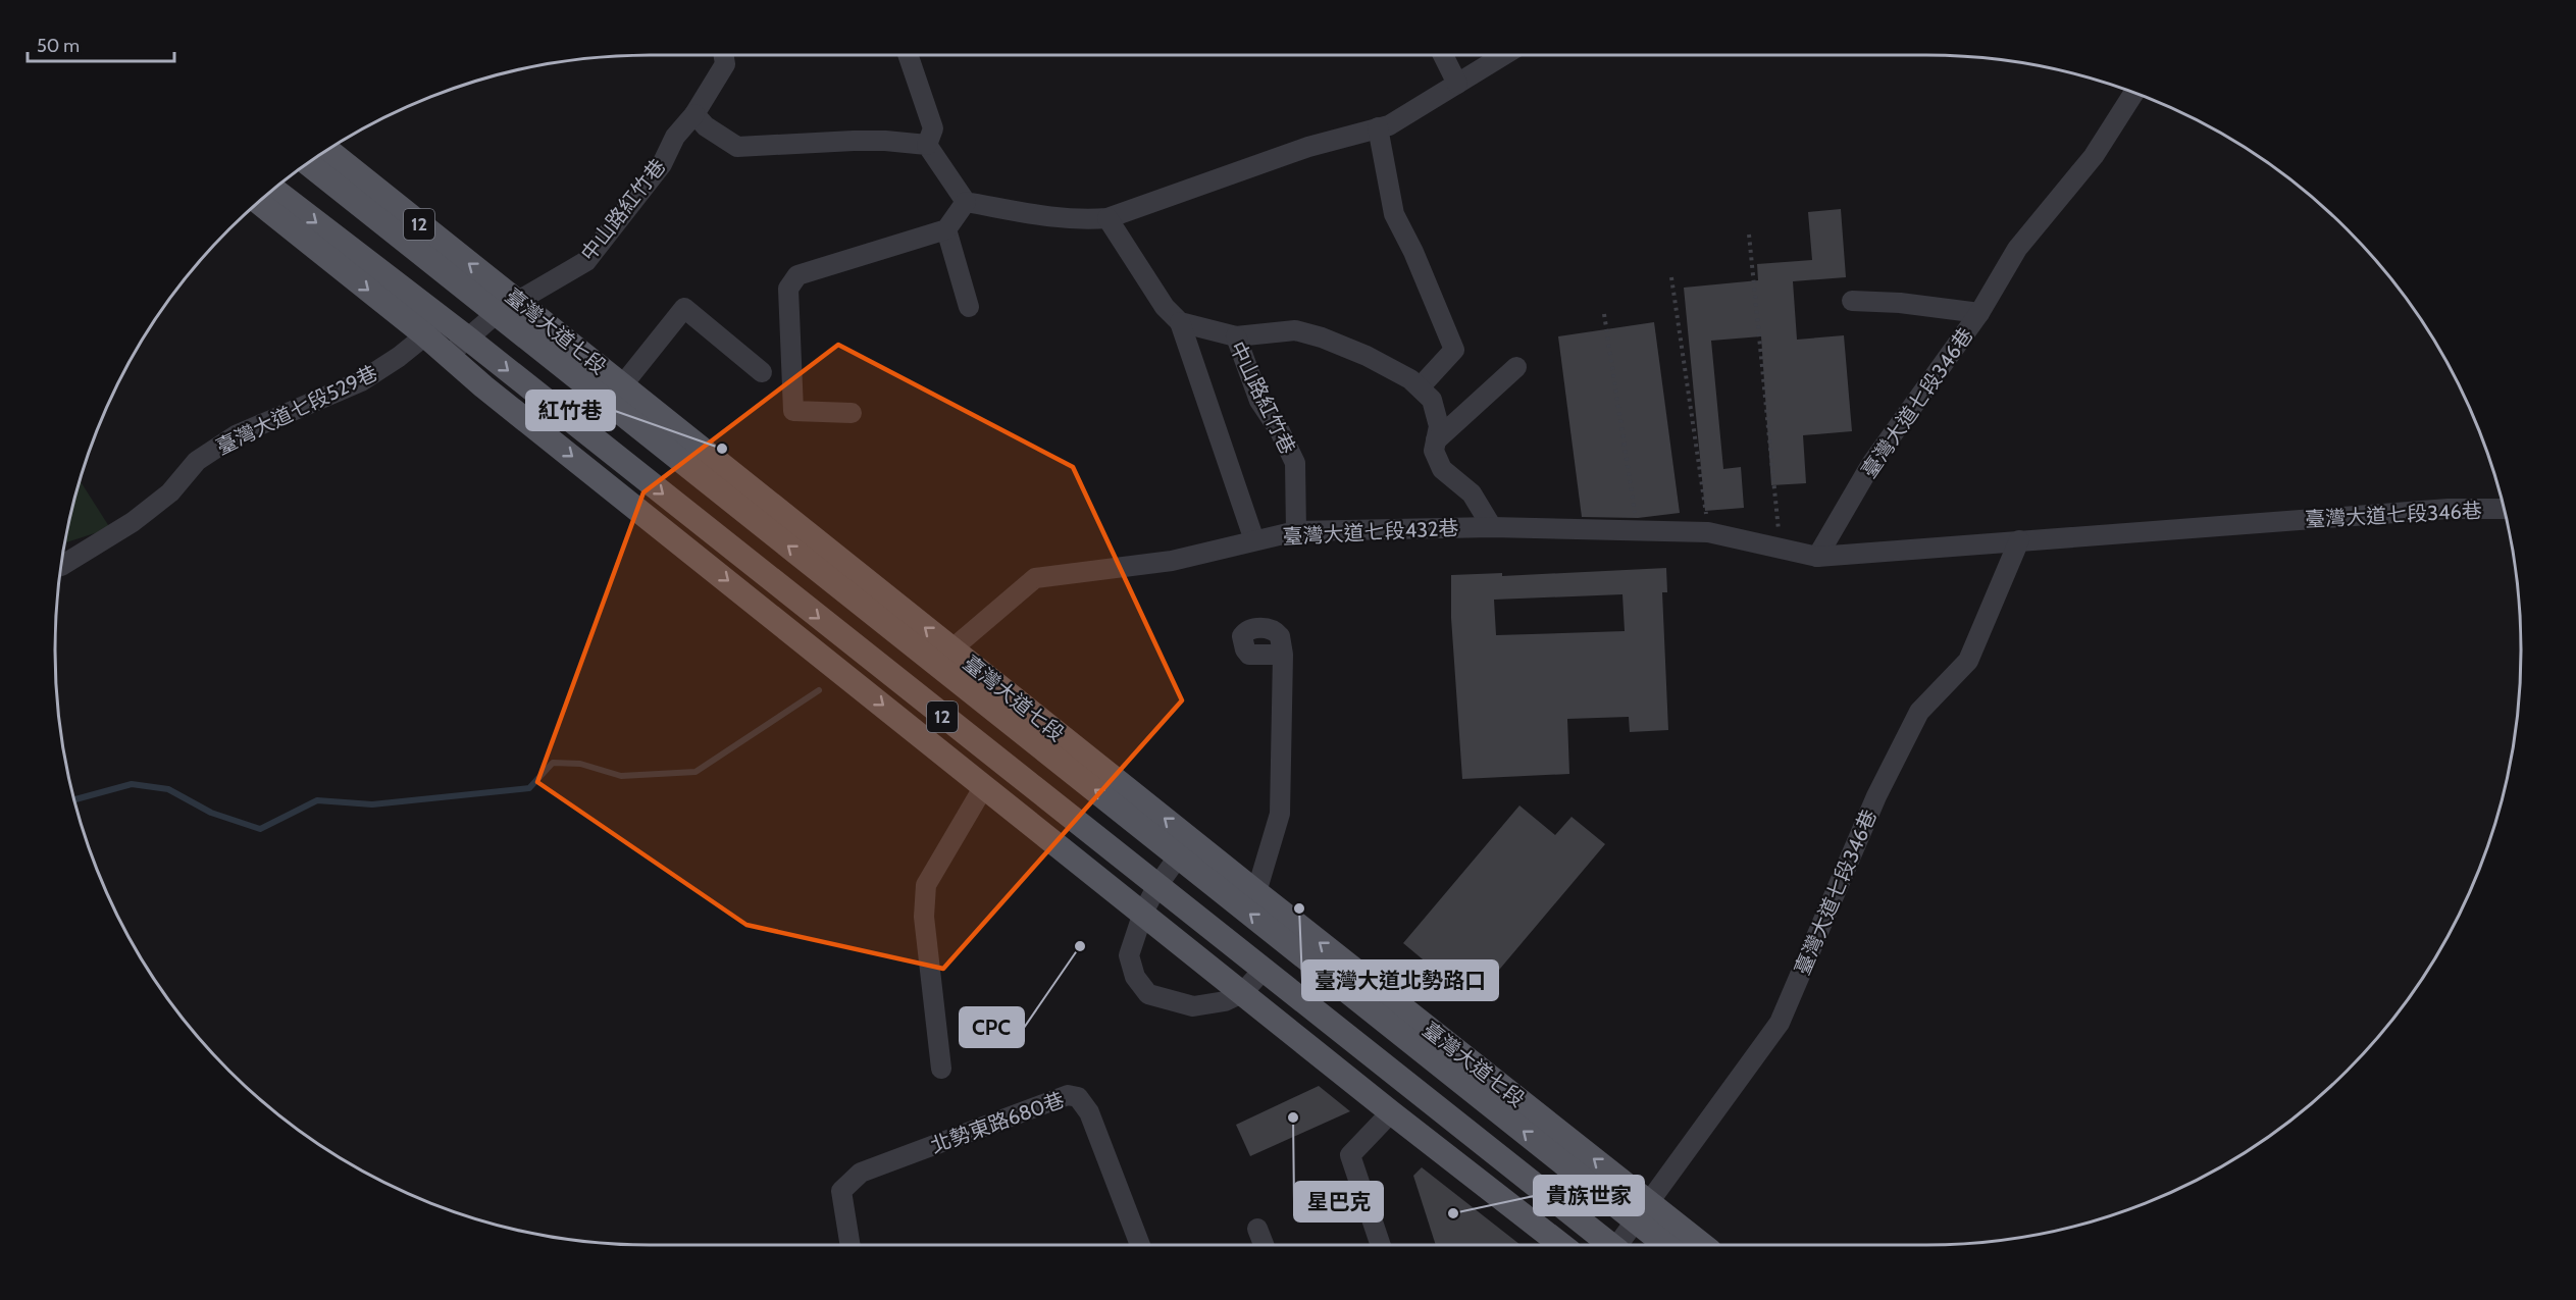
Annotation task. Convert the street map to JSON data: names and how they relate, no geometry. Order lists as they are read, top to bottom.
{
  "streets": {
    "main road": ["12", "臺灣大道七段"],
    "street": [
      "中山路紅竹巷",
      "臺灣大道七段346巷",
      "臺灣大道七段529巷",
      "臺灣大道七段432巷",
      "北勢東路680巷"
    ]
  },
  "crossings": [
    ["中山路紅竹巷", "12"],
    ["中山路紅竹巷", "臺灣大道七段"],
    ["中山路紅竹巷", "臺灣大道七段432巷"],
    ["12", "臺灣大道七段529巷"],
    ["臺灣大道七段", "臺灣大道七段346巷"],
    ["臺灣大道七段", "臺灣大道七段432巷"],
    ["臺灣大道七段346巷", "臺灣大道七段432巷"]
  ],
  "places": [
    "紅竹巷",
    "臺灣大道北勢路口",
    "CPC",
    "星巴克",
    "貴族世家"
  ],
  "scale_bar": "50 m"
}
